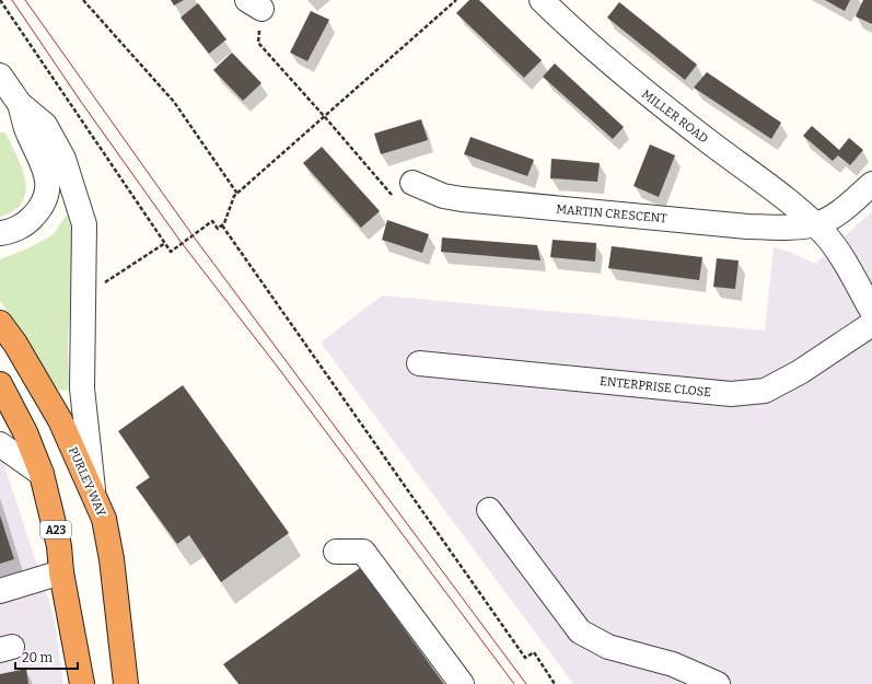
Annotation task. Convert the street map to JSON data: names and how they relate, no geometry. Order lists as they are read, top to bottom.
{
  "streets": {
    "highway": ["PURLEY WAY", "A23"],
    "street": ["MILLER ROAD", "MARTIN CRESCENT", "ENTERPRISE CLOSE"]
  },
  "crossings": [
    ["MILLER ROAD", "MARTIN CRESCENT"]
  ],
  "scale_bar": "20 m"
}
